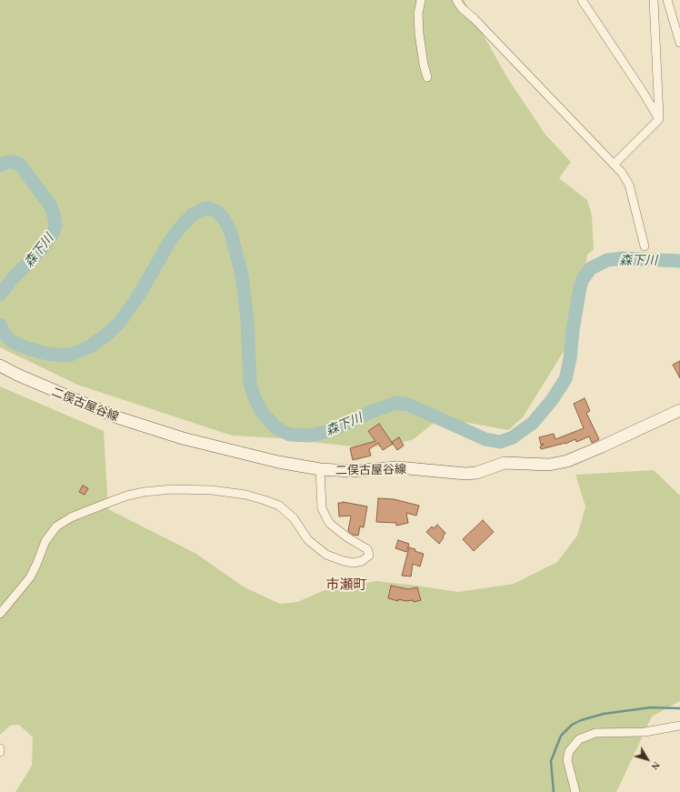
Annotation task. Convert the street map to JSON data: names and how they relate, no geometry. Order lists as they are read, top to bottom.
{
  "streets": {
    "main road": ["二俣古屋谷線"]
  },
  "districts": ["市瀬町"],
  "water": ["森下川"],
  "north": "bottom right"
}
